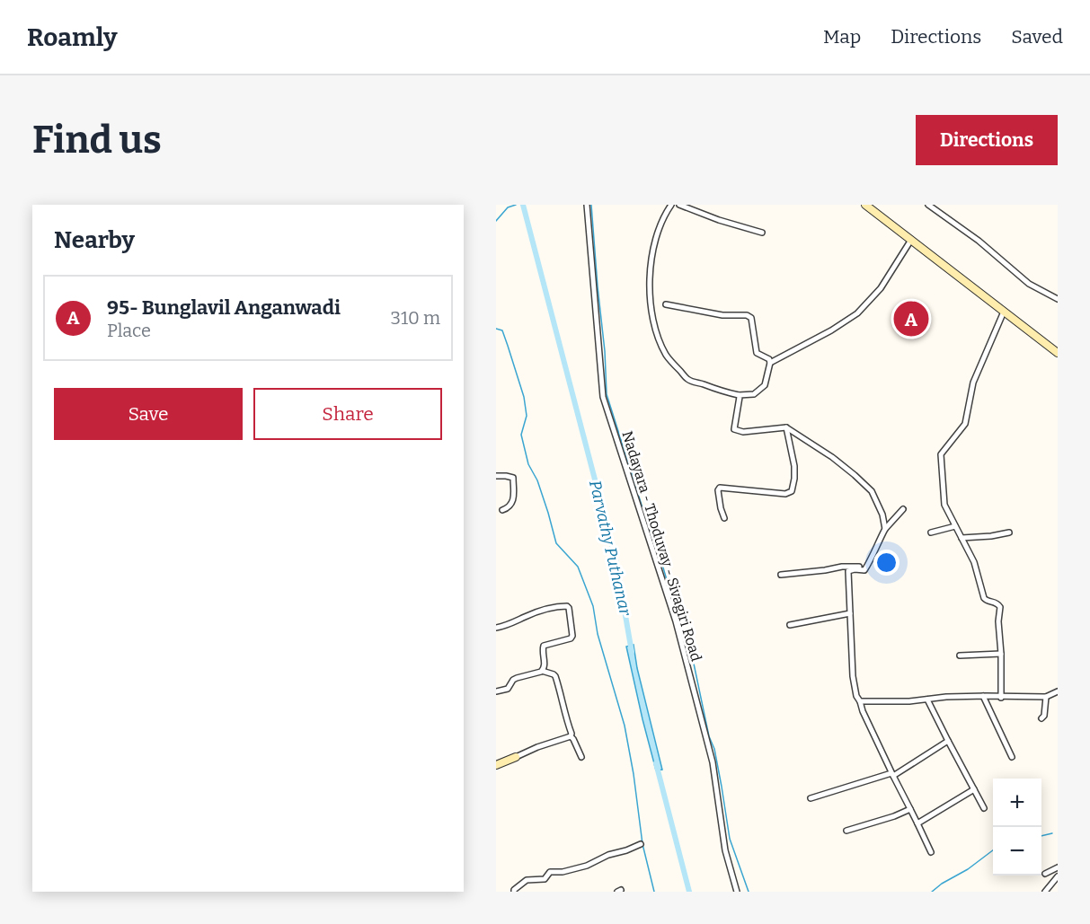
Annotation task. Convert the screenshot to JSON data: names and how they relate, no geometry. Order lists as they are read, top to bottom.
{
  "streets": {
    "street": ["Nadayara - Thoduvay - Sivagiri Road"]
  },
  "water": ["Parvathy Puthanar"],
  "page": {
    "header": "Roamly",
    "nav": ["Map", "Directions", "Saved"],
    "buttons": [
      "Directions",
      ["Save", "Share"]
    ],
    "title": "Find us",
    "heading": "Nearby",
    "list": [
      {
        "mark": "A",
        "name": "95- Bunglavil Anganwadi",
        "note": "Place",
        "value": "310 m"
      }
    ],
    "pins": "A",
    "map_buttons": ["+", "−"]
  }
}
